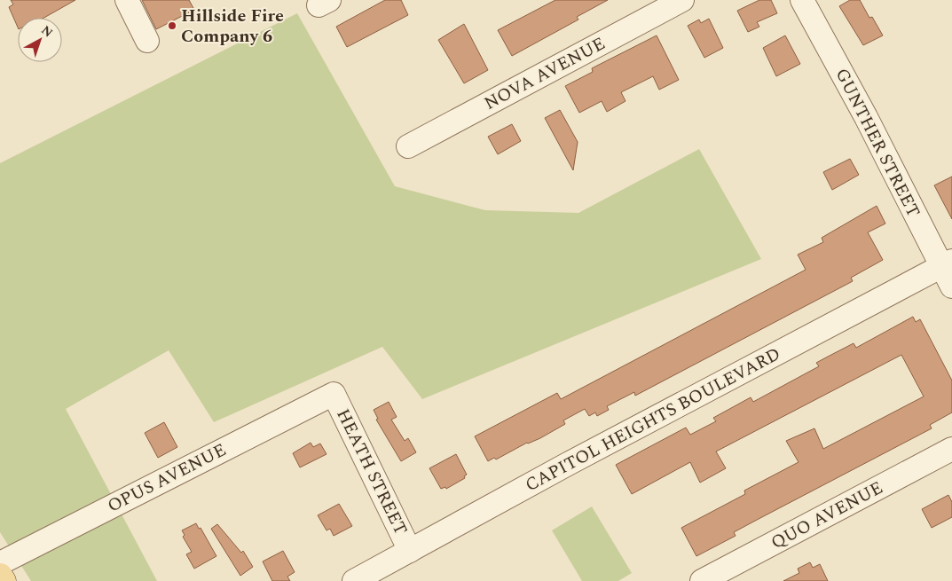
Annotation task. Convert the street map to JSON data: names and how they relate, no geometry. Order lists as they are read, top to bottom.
{
  "streets": {
    "street": [
      "NOVA AVENUE",
      "GUNTHER STREET",
      "CAPITOL HEIGHTS BOULEVARD",
      "HEATH STREET",
      "OPUS AVENUE",
      "QUO AVENUE"
    ]
  },
  "crossings": [
    ["GUNTHER STREET", "CAPITOL HEIGHTS BOULEVARD"],
    ["CAPITOL HEIGHTS BOULEVARD", "HEATH STREET"],
    ["HEATH STREET", "OPUS AVENUE"]
  ],
  "places": ["Hillside Fire Company 6"],
  "north": "top right"
}
